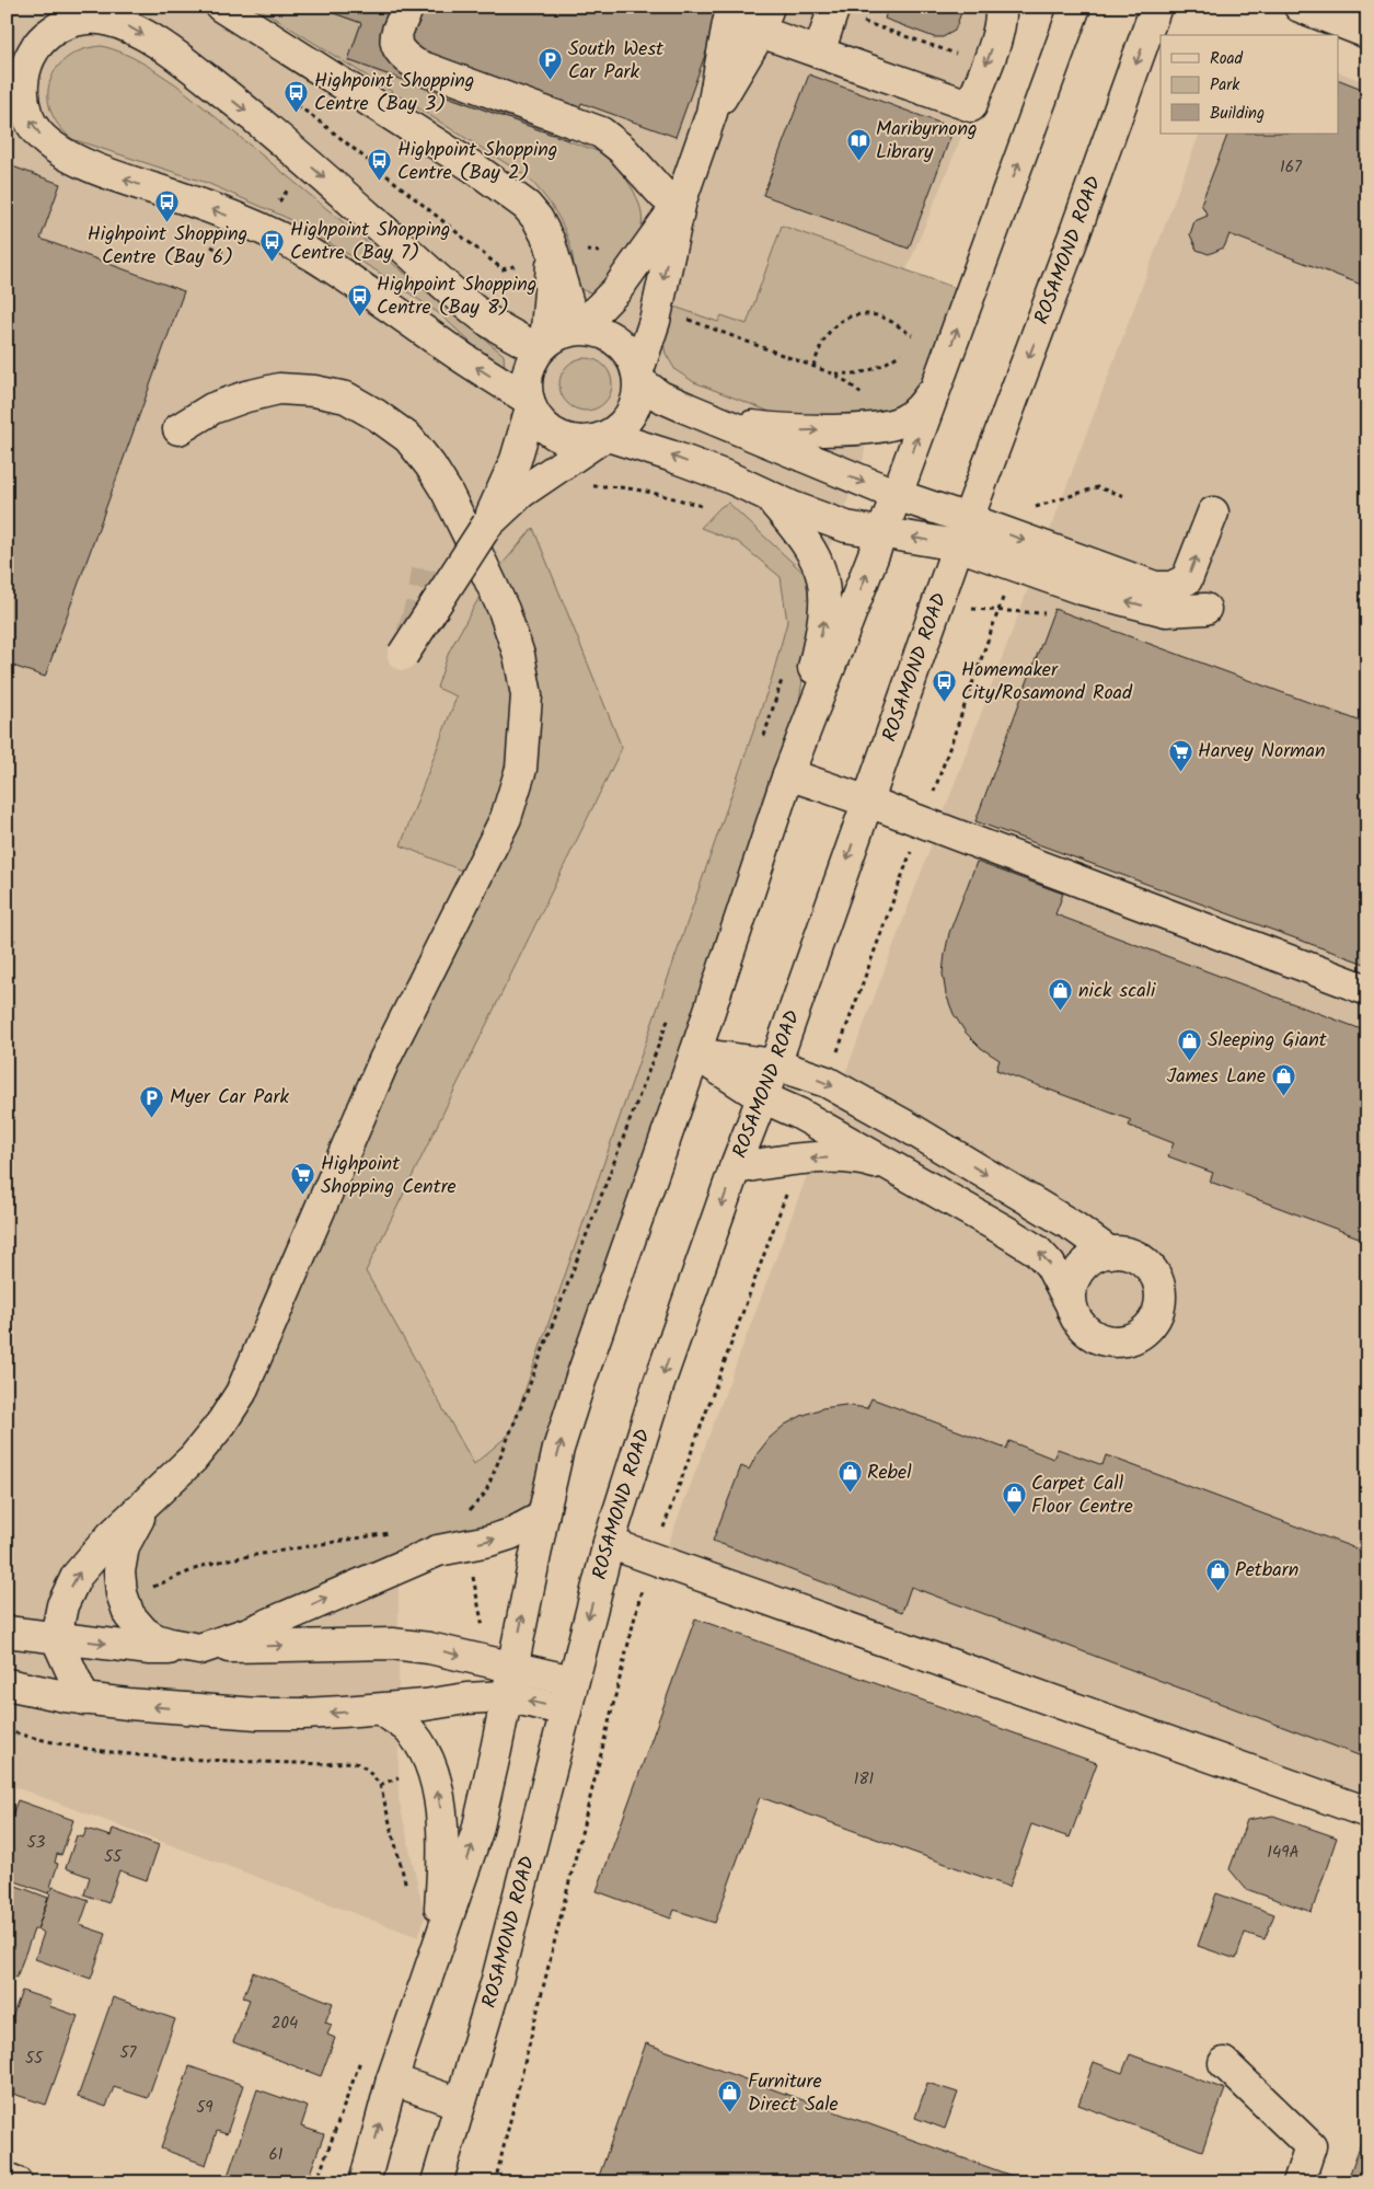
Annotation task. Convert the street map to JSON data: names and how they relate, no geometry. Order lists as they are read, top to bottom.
{
  "streets": {
    "street": ["ROSAMOND ROAD"]
  },
  "places": {
    "parking": ["South West Car Park", "Myer Car Park"],
    "bus stop": [
      "Highpoint Shopping Centre (Bay 3)",
      "Highpoint Shopping Centre (Bay 2)",
      "Highpoint Shopping Centre (Bay 6)",
      "Highpoint Shopping Centre (Bay 7)",
      "Highpoint Shopping Centre (Bay 8)",
      "Homemaker City/Rosamond Road"
    ],
    "library": ["Maribyrnong Library"],
    "supermarket": ["Harvey Norman", "Highpoint Shopping Centre"],
    "shop": [
      "nick scali",
      "Sleeping Giant",
      "James Lane",
      "Rebel",
      "Carpet Call Floor Centre",
      "Petbarn",
      "Furniture Direct Sale"
    ]
  },
  "house_numbers": [
    "167",
    "181",
    "53",
    "149A",
    "55",
    "204",
    "57",
    "55",
    "59",
    "61"
  ],
  "legend": ["Road", "Park", "Building"]
}
